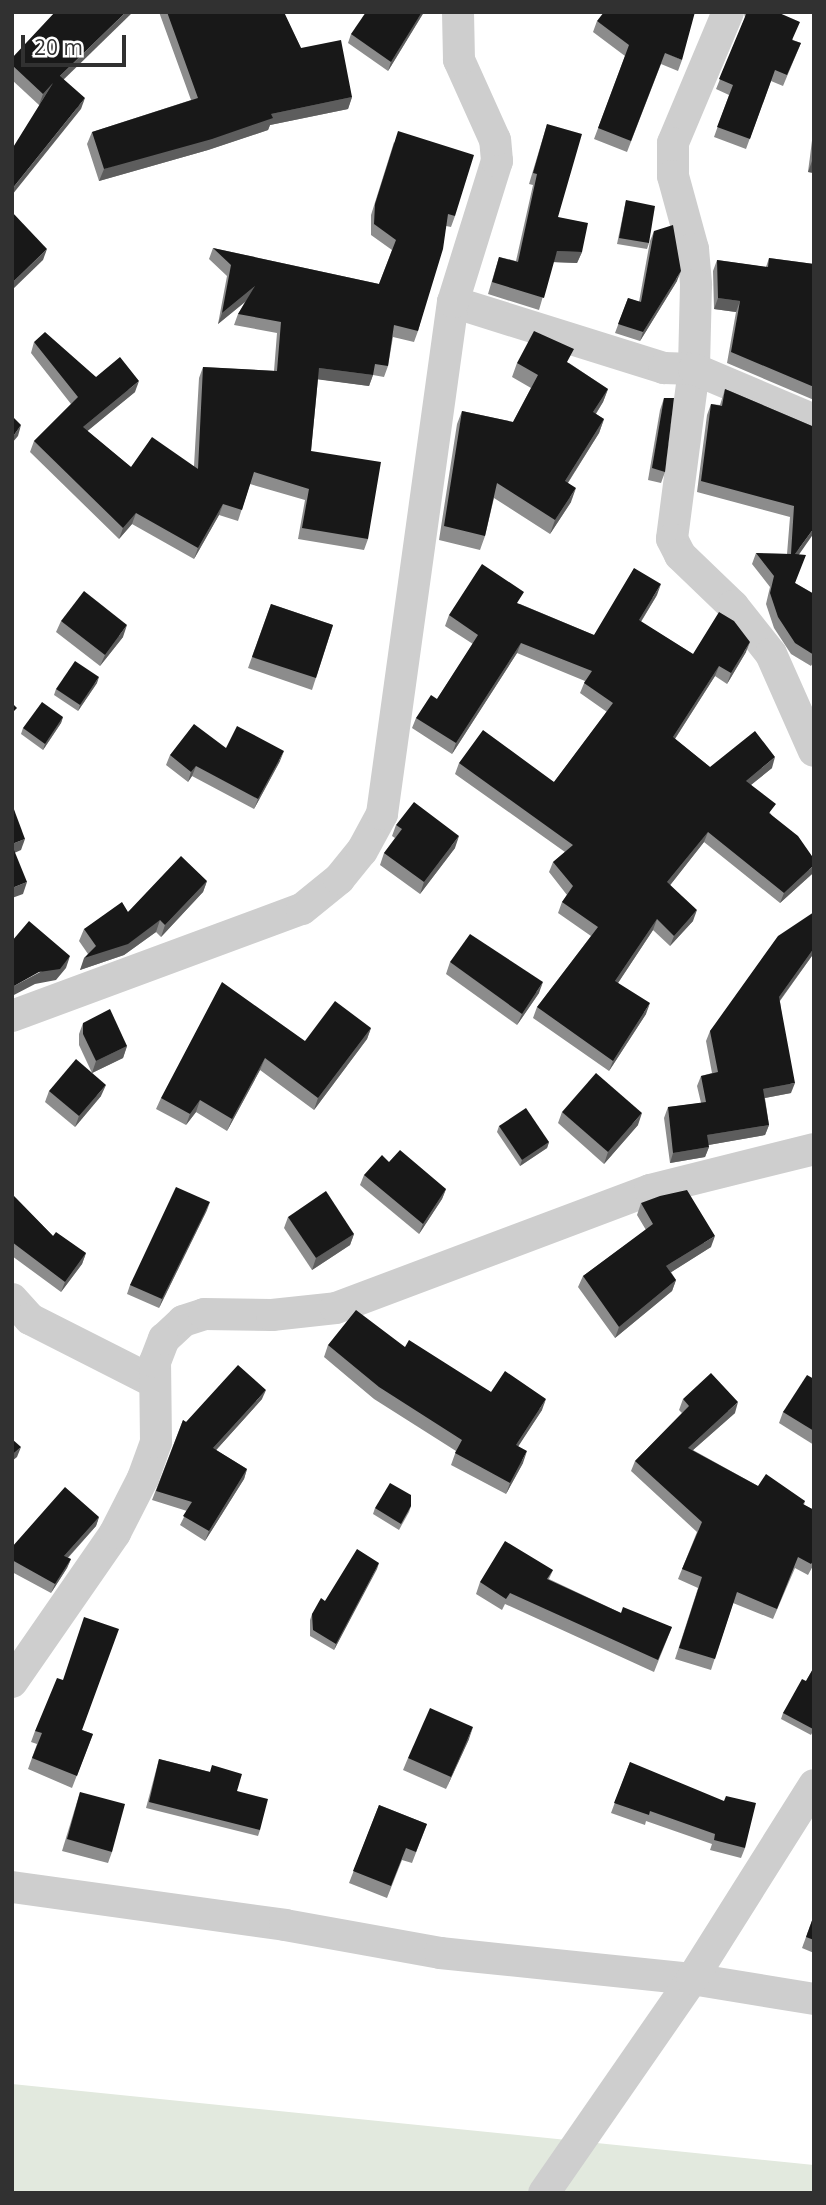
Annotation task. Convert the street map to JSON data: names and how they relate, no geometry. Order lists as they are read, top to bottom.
{
  "scale_bar": "20 m"
}
